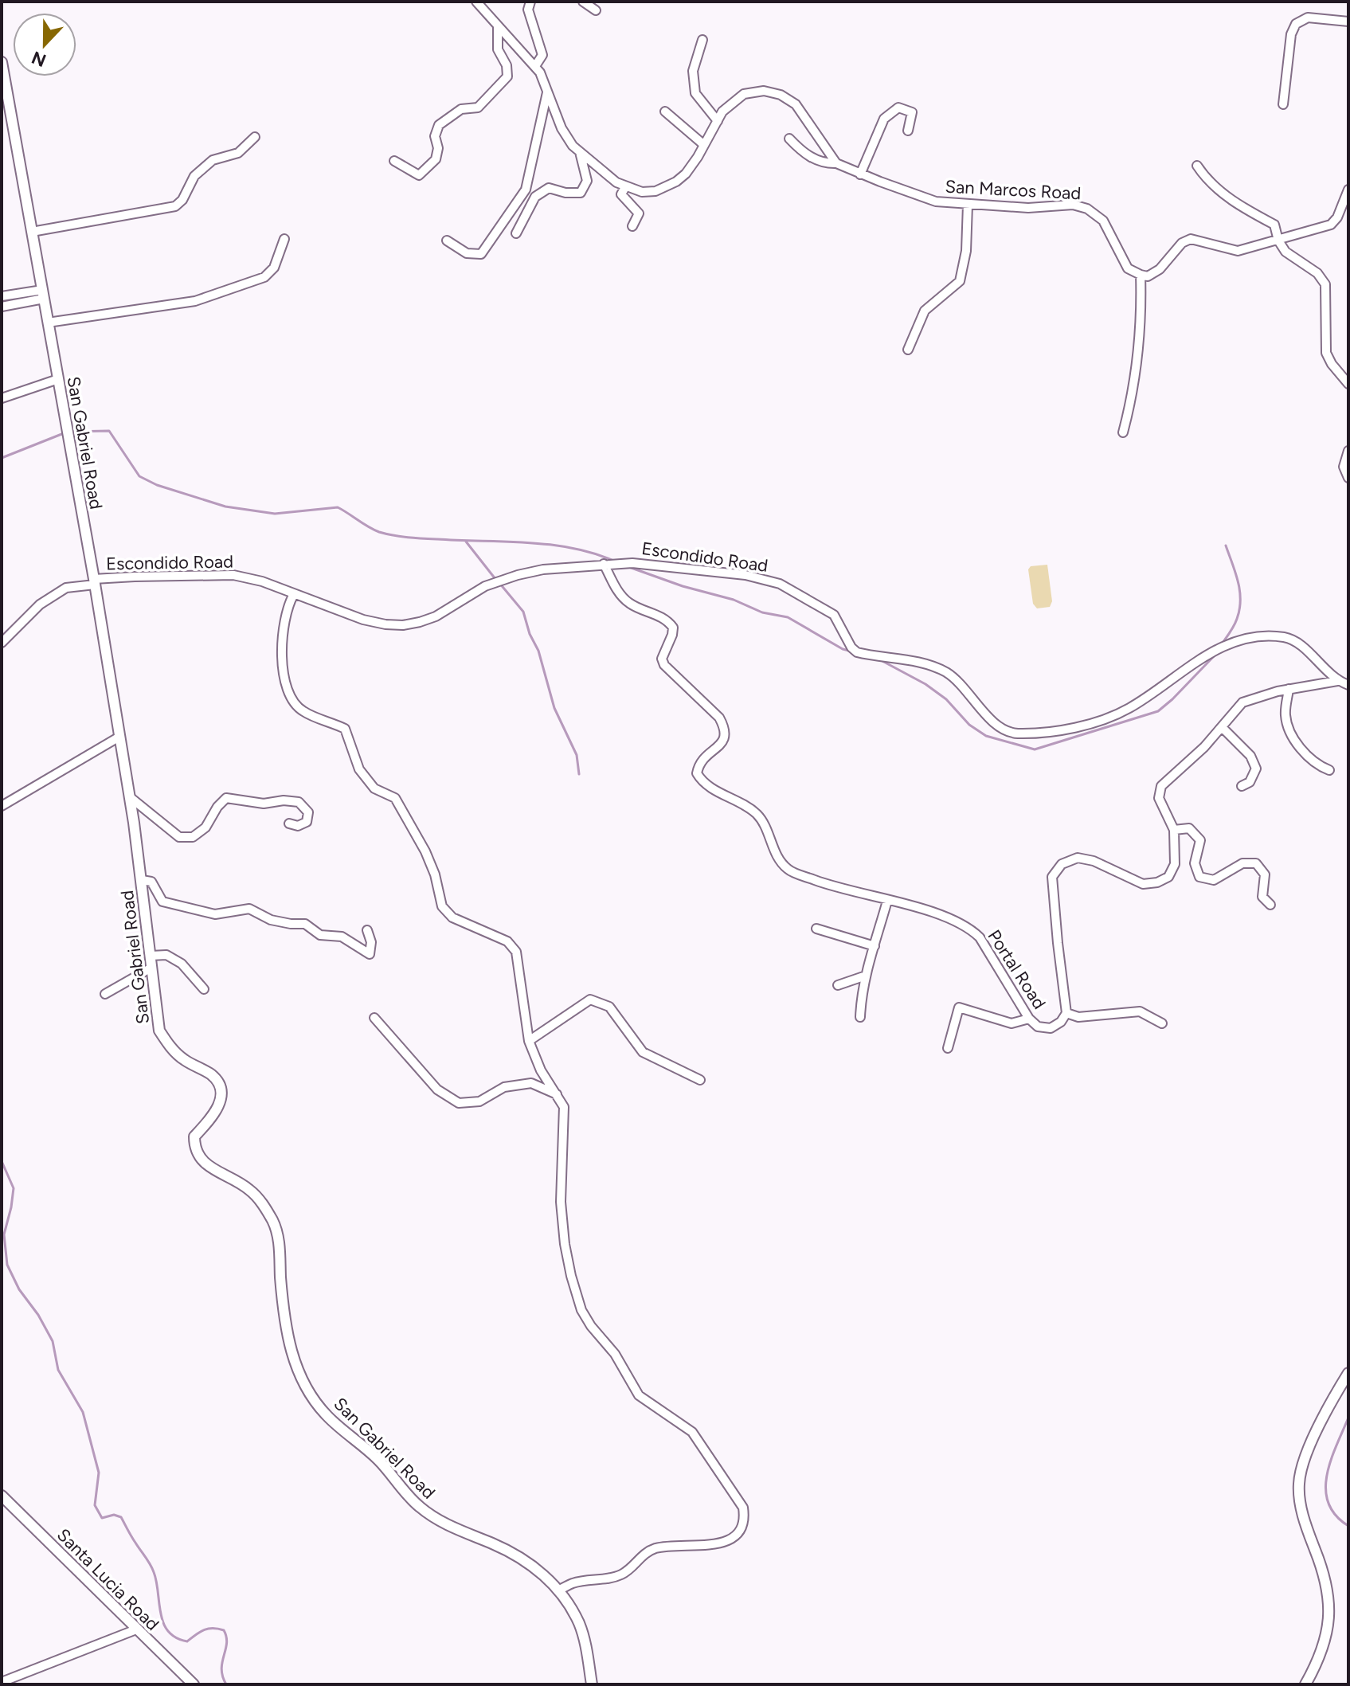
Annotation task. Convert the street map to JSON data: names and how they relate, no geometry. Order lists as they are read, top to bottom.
{
  "streets": {
    "street": [
      "San Marcos Road",
      "San Gabriel Road",
      "Escondido Road",
      "Portal Road",
      "Santa Lucia Road"
    ]
  },
  "crossings": [
    ["San Gabriel Road", "Escondido Road"],
    ["Escondido Road", "Portal Road"]
  ],
  "north": "bottom"
}
